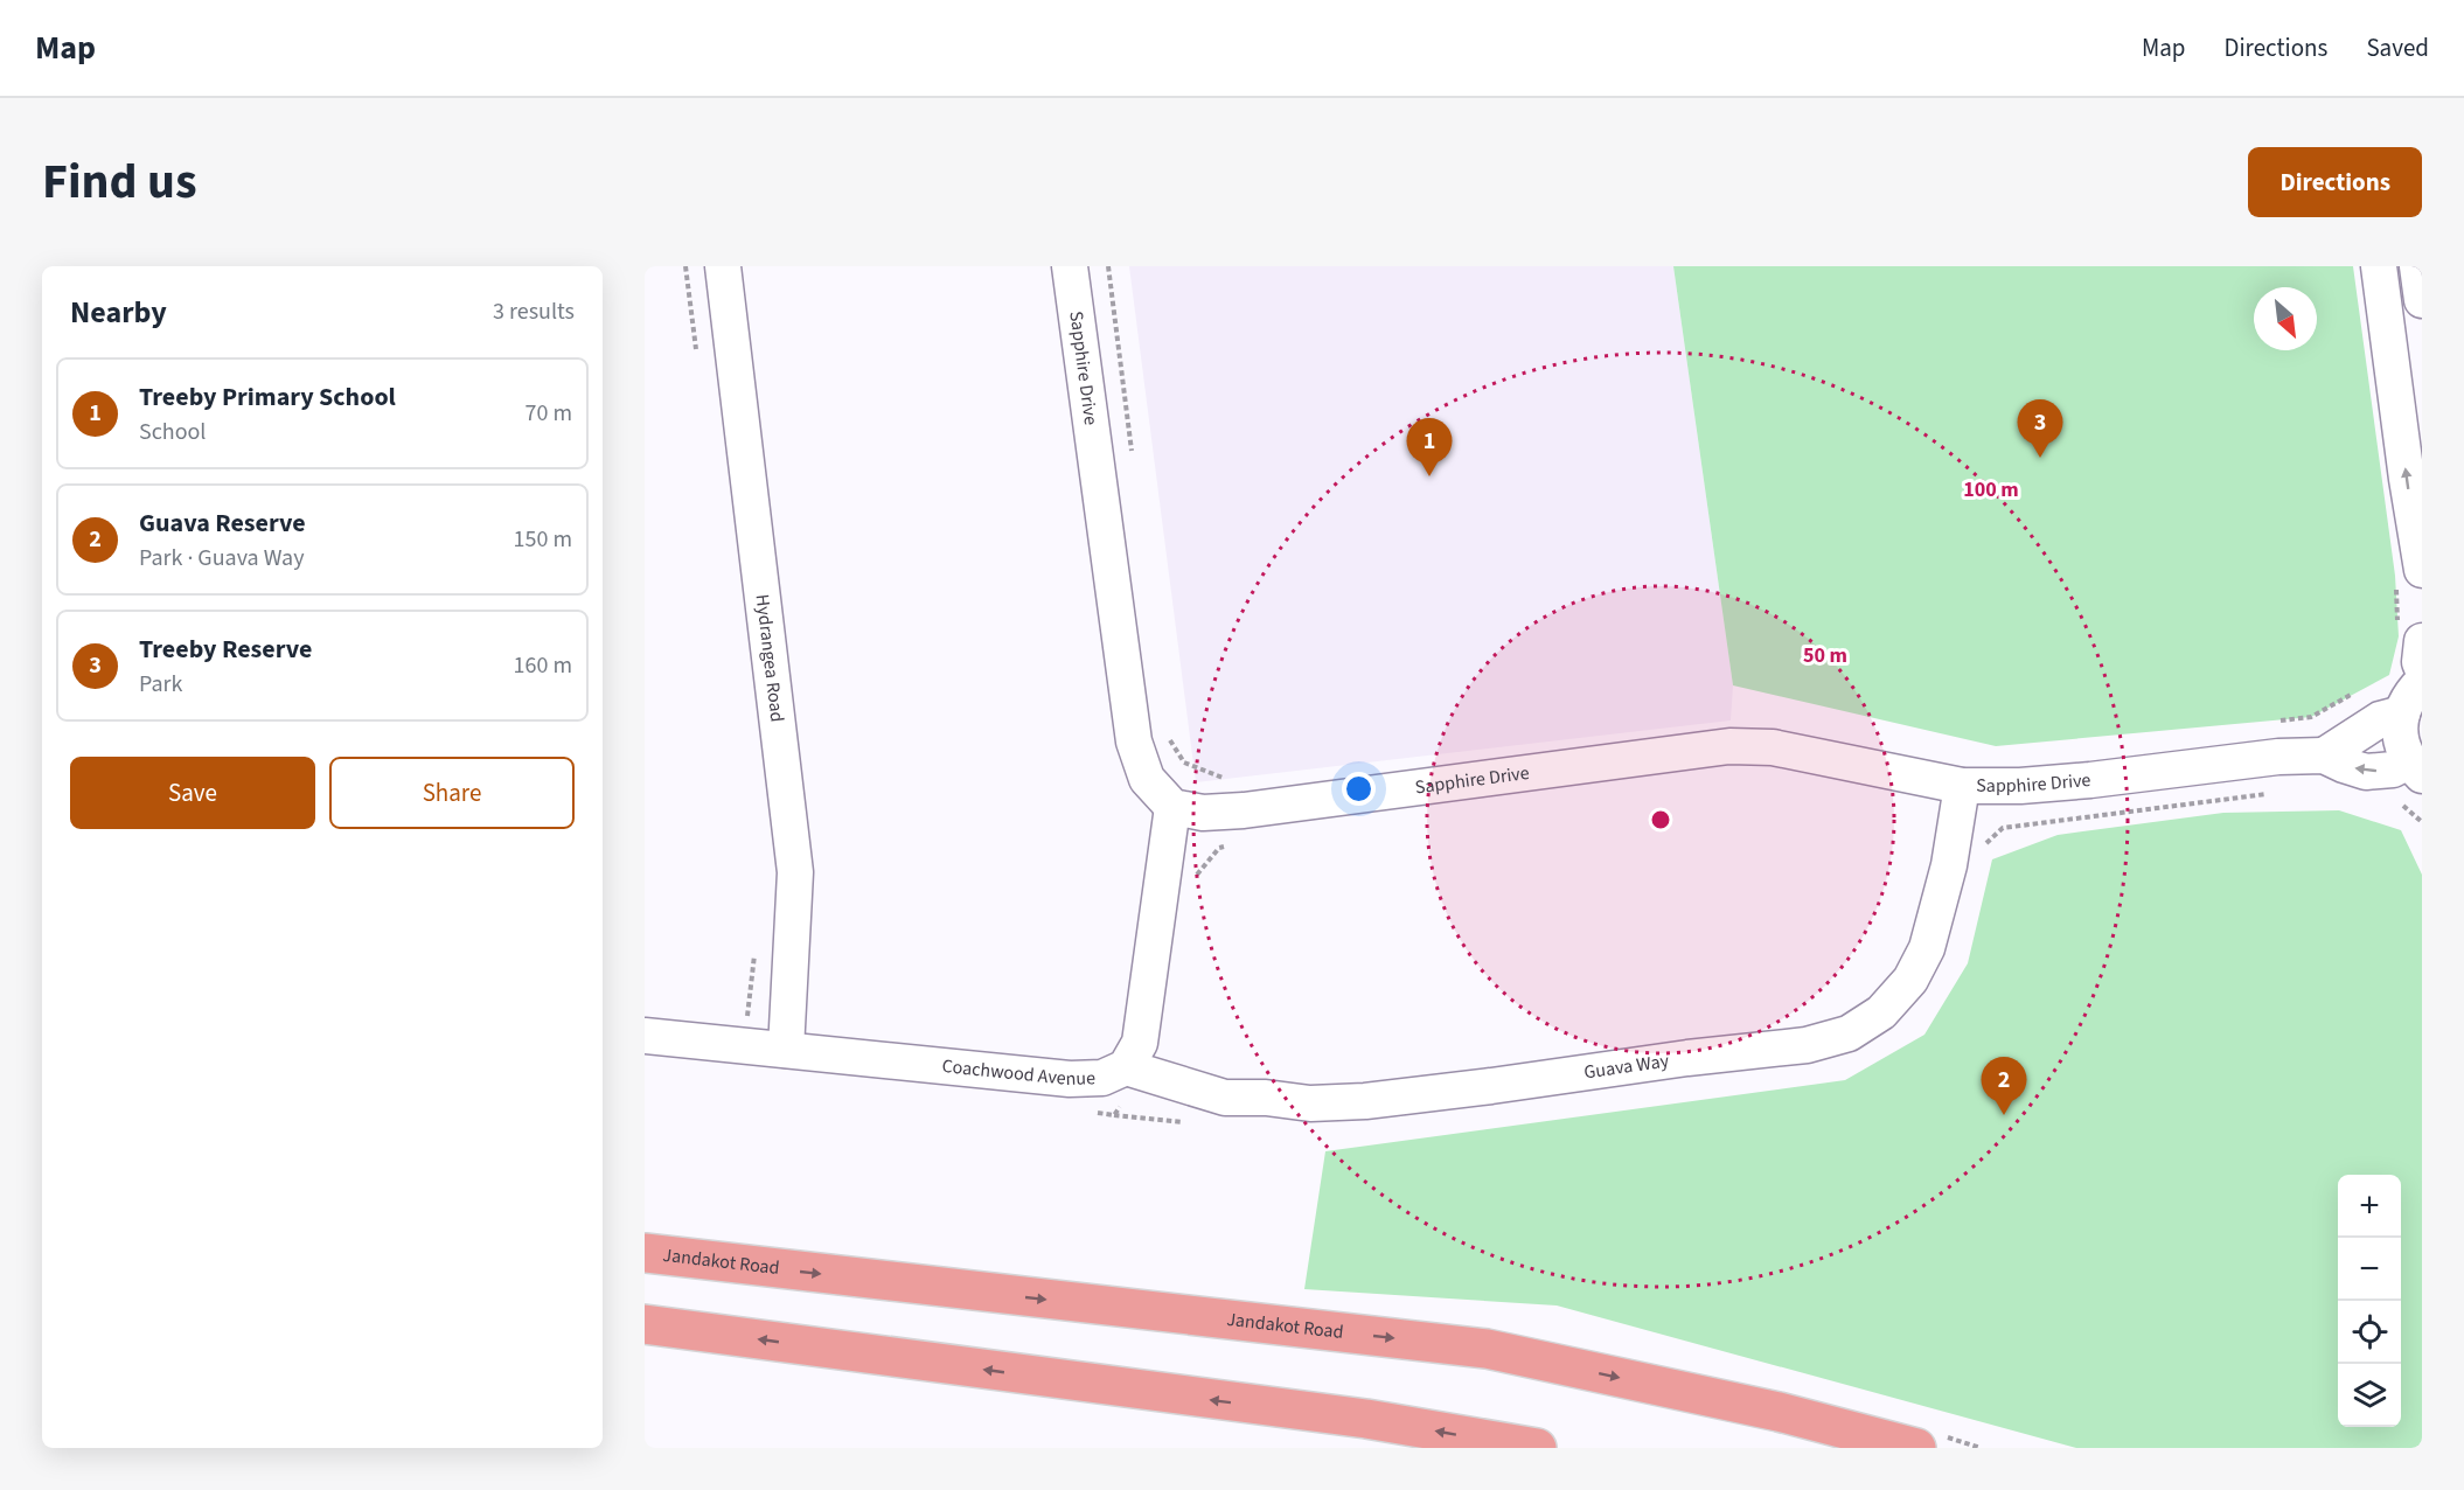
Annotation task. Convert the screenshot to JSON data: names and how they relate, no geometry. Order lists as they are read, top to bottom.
{
  "streets": {
    "main road": ["Jandakot Road"],
    "street": [
      "Sapphire Drive",
      "Hydrangea Road",
      "Guava Way",
      "Coachwood Avenue"
    ]
  },
  "crossings": [
    ["Sapphire Drive", "Guava Way"],
    ["Hydrangea Road", "Coachwood Avenue"],
    ["Guava Way", "Coachwood Avenue"]
  ],
  "north": "bottom right",
  "page": {
    "header": "Map",
    "nav": ["Map", "Directions", "Saved"],
    "title": "Find us",
    "buttons": [
      "Directions",
      ["Save", "Share"]
    ],
    "heading": ["Nearby", "3 results"],
    "list": [
      {
        "mark": "1",
        "name": "Treeby Primary School",
        "note": "School",
        "value": "70 m"
      },
      {
        "mark": "2",
        "name": "Guava Reserve",
        "note": "Park · Guava Way",
        "value": "150 m"
      },
      {
        "mark": "3",
        "name": "Treeby Reserve",
        "note": "Park",
        "value": "160 m"
      }
    ],
    "pins": ["3", "1", "2"],
    "map_buttons": ["+", "−"]
  },
  "rings": ["100 m", "50 m"]
}
